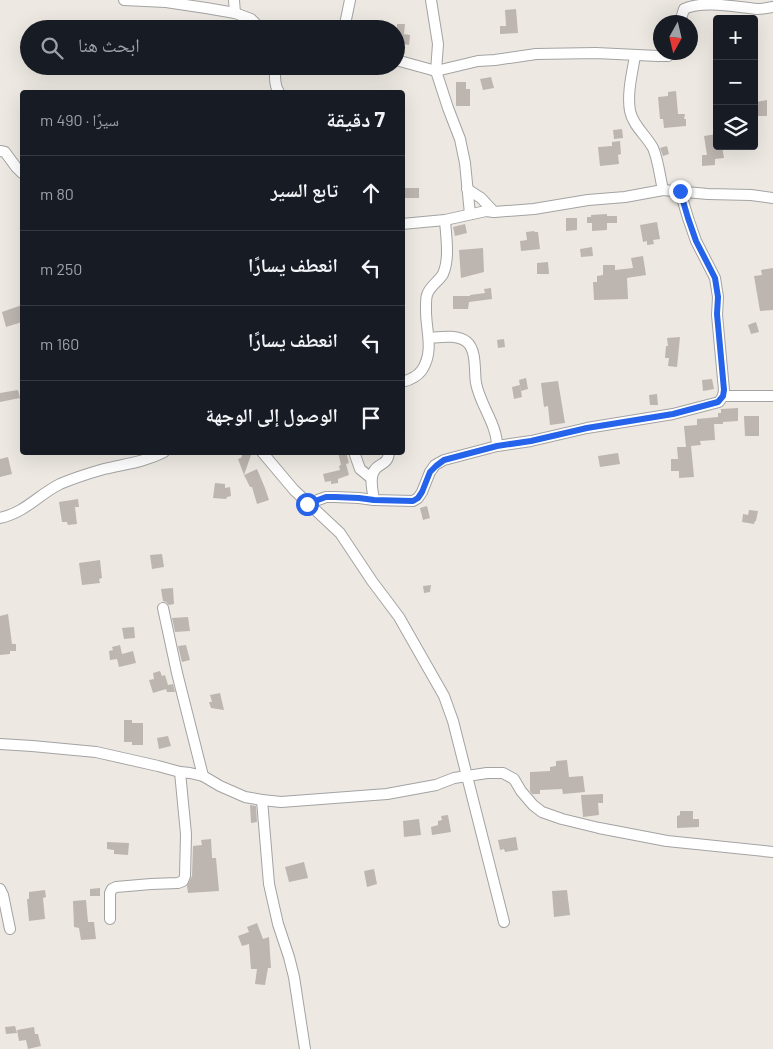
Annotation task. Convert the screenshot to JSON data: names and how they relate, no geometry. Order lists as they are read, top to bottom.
{
  "north": "bottom",
  "page": {
    "map_buttons": ["+", "−"],
    "search": "ابحث هنا",
    "heading": ["7 دقيقة", "سيرًا · 490 m"],
    "list": [
      ["تابع السير", "80 m"],
      ["انعطف يسارًا", "250 m"],
      ["انعطف يسارًا", "160 m"],
      "الوصول إلى الوجهة"
    ]
  }
}
